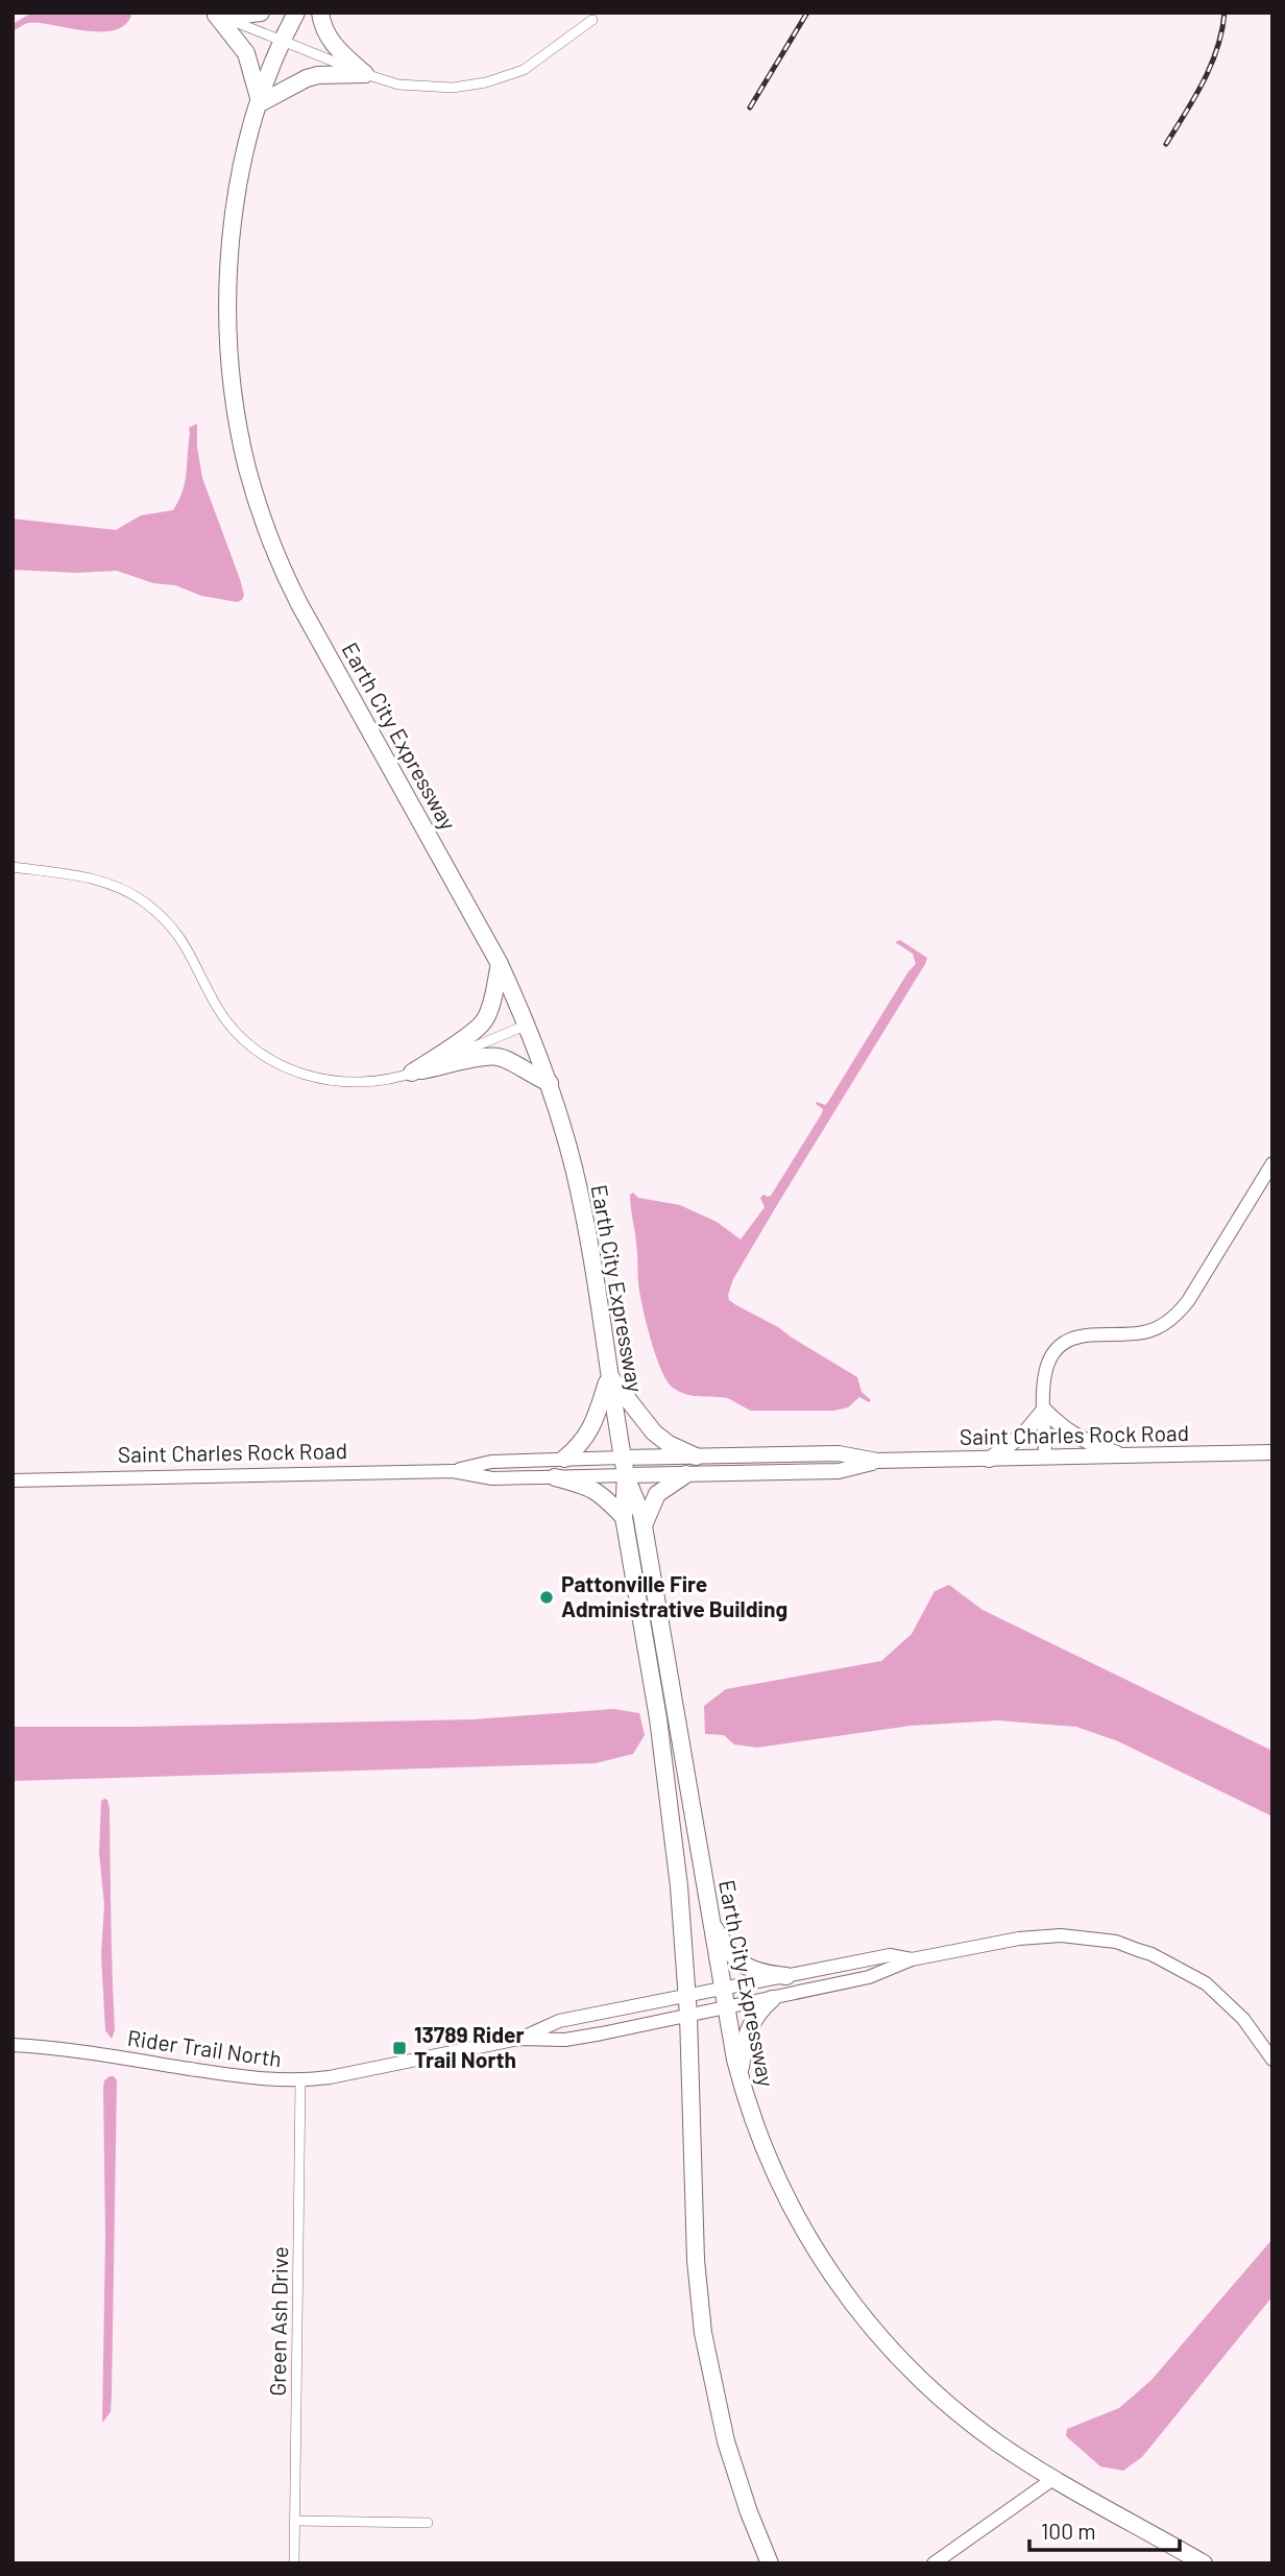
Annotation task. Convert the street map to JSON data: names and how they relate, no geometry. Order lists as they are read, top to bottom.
{
  "streets": {
    "highway": ["Earth City Expressway"],
    "main road": ["Saint Charles Rock Road"],
    "street": ["Rider Trail North", "Green Ash Drive"]
  },
  "crossings": [
    ["Earth City Expressway", "Saint Charles Rock Road"],
    ["Earth City Expressway", "Rider Trail North"],
    ["Rider Trail North", "Green Ash Drive"]
  ],
  "places": {
    "other": ["Pattonville Fire Administrative Building"],
    "transit": ["13789 Rider Trail North"]
  },
  "scale_bar": "100 m"
}
